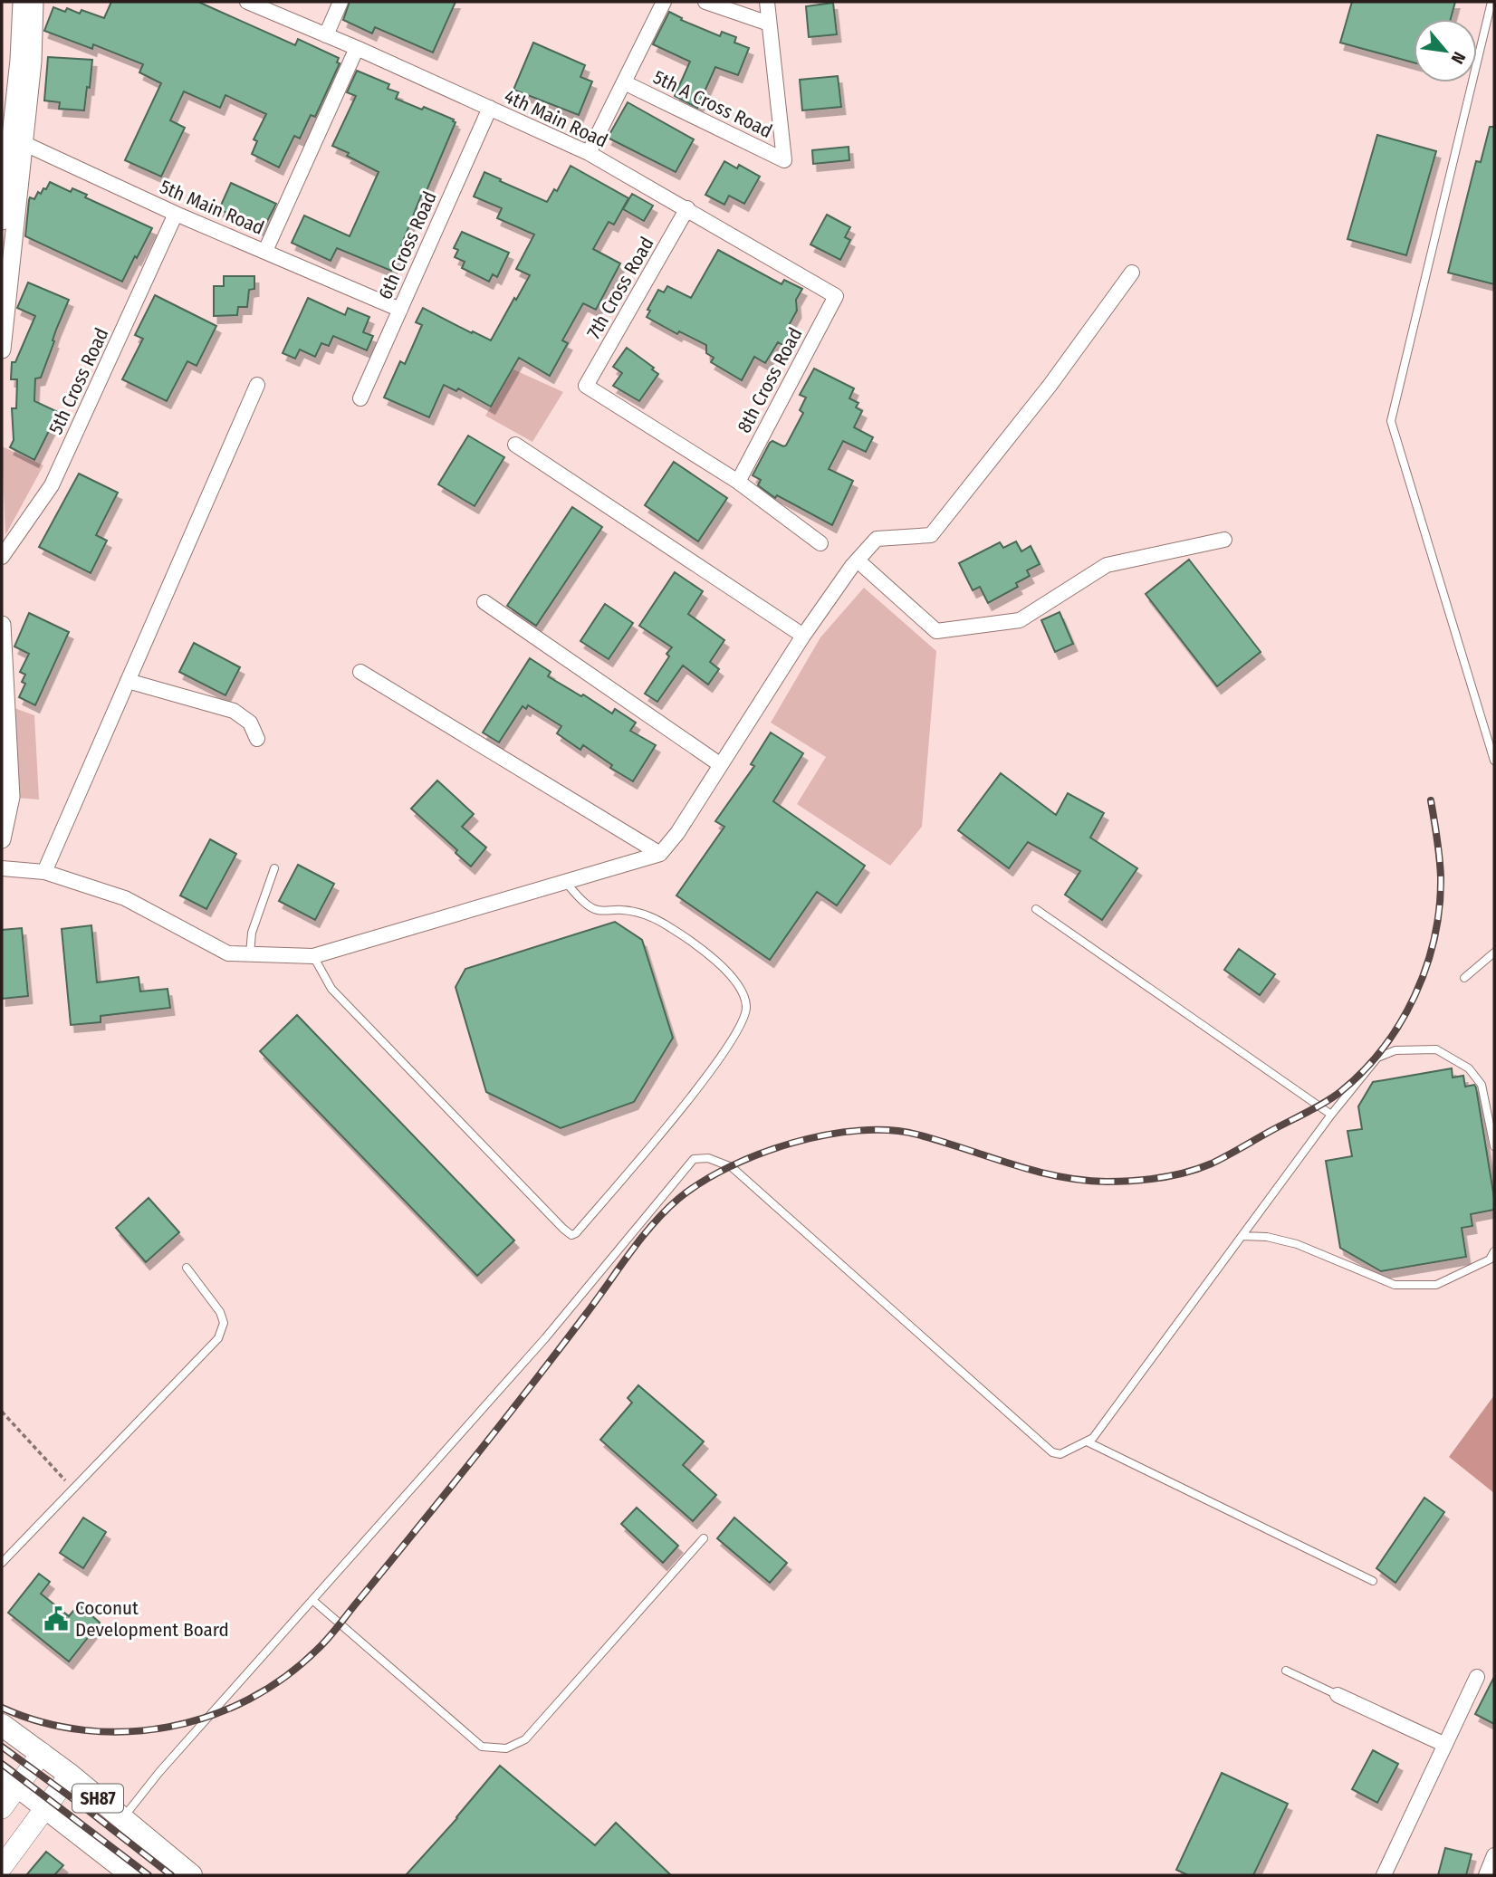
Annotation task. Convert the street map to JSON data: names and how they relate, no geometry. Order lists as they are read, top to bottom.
{
  "streets": {
    "main road": ["SH87"],
    "street": [
      "5th A Cross Road",
      "4th Main Road",
      "5th Main Road",
      "6th Cross Road",
      "7th Cross Road",
      "8th Cross Road",
      "5th Cross Road"
    ]
  },
  "crossings": [
    ["4th Main Road", "6th Cross Road"],
    ["4th Main Road", "7th Cross Road"],
    ["4th Main Road", "8th Cross Road"],
    ["5th Main Road", "6th Cross Road"],
    ["5th Main Road", "5th Cross Road"],
    ["7th Cross Road", "8th Cross Road"]
  ],
  "places": {
    "public building": ["Coconut Development Board"]
  },
  "north": "bottom right"
}
